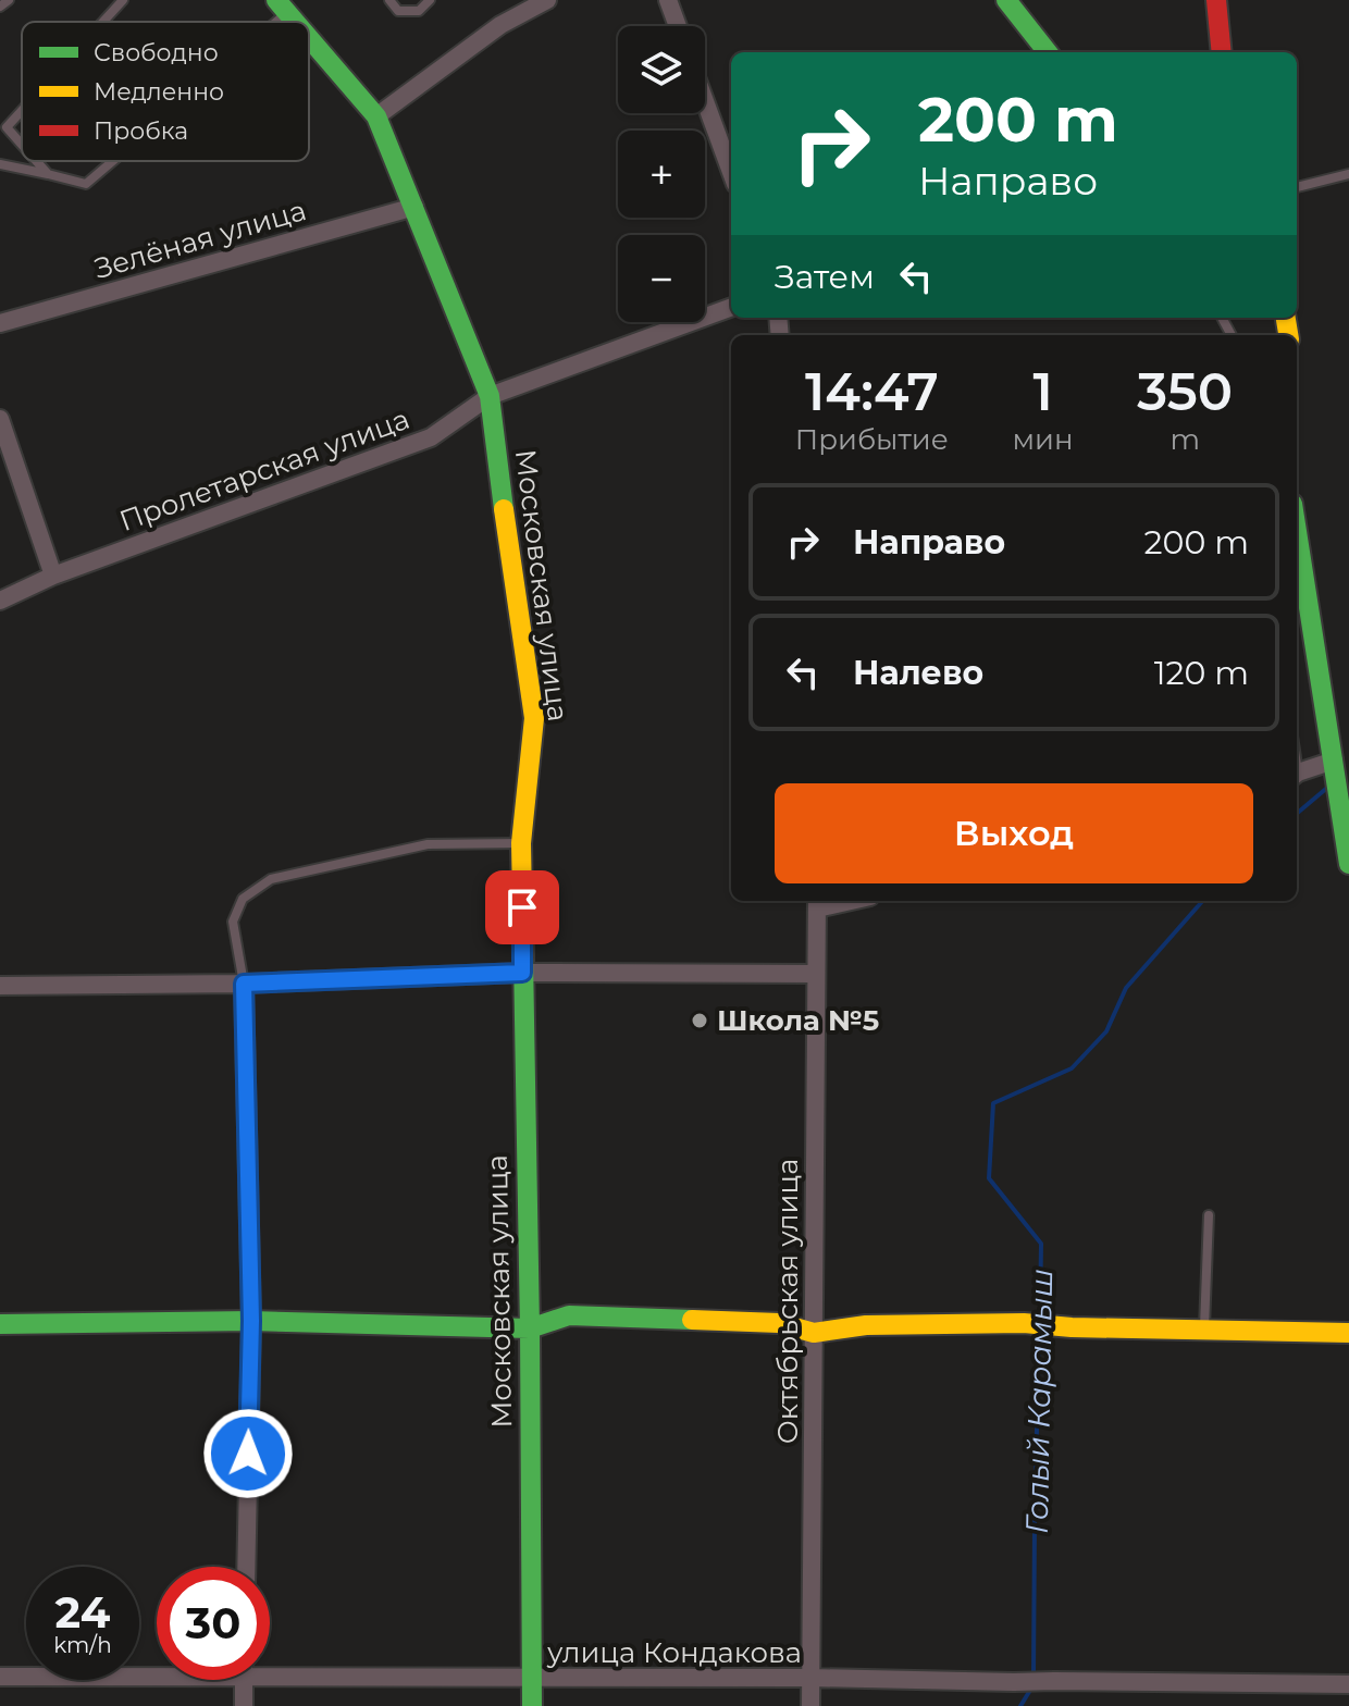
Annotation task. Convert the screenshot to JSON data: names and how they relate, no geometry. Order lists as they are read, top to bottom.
{
  "streets": {
    "street": [
      "Зелёная улица",
      "Пролетарская улица",
      "Московская улица",
      "Октябрьская улица",
      "улица Кондакова"
    ]
  },
  "crossings": [
    ["Зелёная улица", "Московская улица"],
    ["Пролетарская улица", "Московская улица"],
    ["Московская улица", "улица Кондакова"],
    ["Октябрьская улица", "улица Кондакова"]
  ],
  "water": ["Голый Карамыш"],
  "places": ["Школа №5"],
  "legend": ["Свободно", "Медленно", "Пробка"],
  "page": {
    "map_buttons": ["+", "−"],
    "turn": ["200 m", "Направо"],
    "then": "Затем",
    "eta": [
      "14:47",
      "Прибытие",
      "1",
      "мин",
      "350",
      "m"
    ],
    "list": [
      {
        "name": "Направо",
        "value": "200 m"
      },
      {
        "name": "Налево",
        "value": "120 m"
      }
    ],
    "buttons": "Выход",
    "speed": "24 km/h",
    "limit": "30"
  }
}
